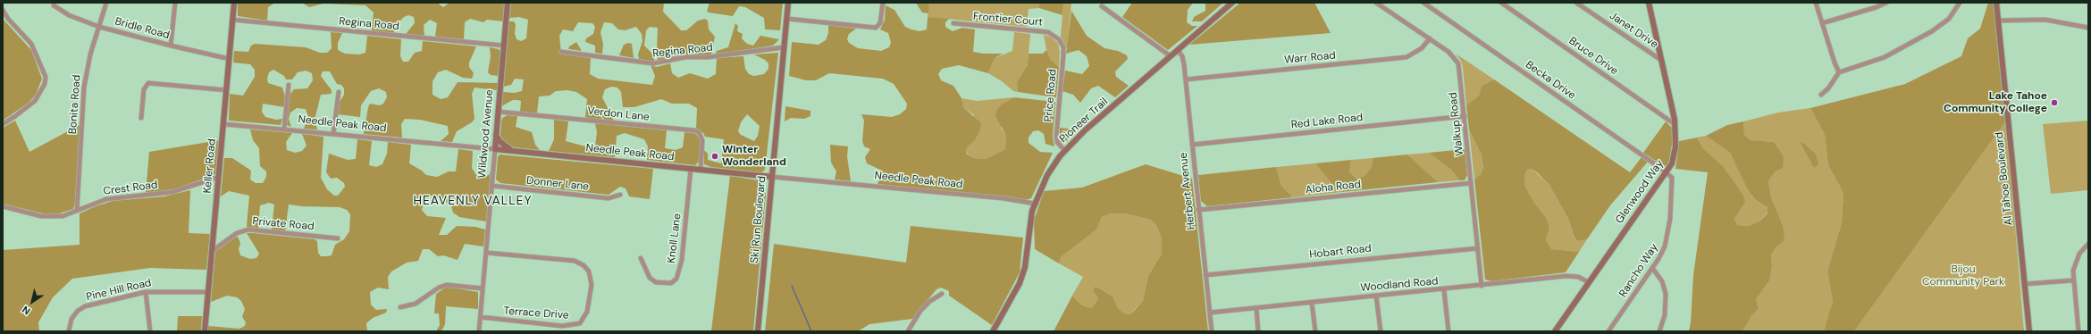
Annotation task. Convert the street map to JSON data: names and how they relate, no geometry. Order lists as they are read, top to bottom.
{
  "streets": {
    "street": [
      "Frontier Court",
      "Regina Road",
      "Bridle Road",
      "Janet Drive",
      "Bruce Drive",
      "Warr Road",
      "Becka Drive",
      "Price Road",
      "Bonita Road",
      "Verdon Lane",
      "Pioneer Trail",
      "Red Lake Road",
      "Needle Peak Road",
      "Walkup Road",
      "Wildwood Avenue",
      "Keller Road",
      "Al Tahoe Boulevard",
      "Donner Lane",
      "Aloha Road",
      "Crest Road",
      "Herbert Avenue",
      "Glenwood Way",
      "Ski Run Boulevard",
      "Private Road",
      "Knoll Lane",
      "Hobart Road",
      "Rancho Way",
      "Woodland Road",
      "Pine Hill Road",
      "Terrace Drive"
    ]
  },
  "crossings": [
    ["Frontier Court", "Price Road"],
    ["Regina Road", "Wildwood Avenue"],
    ["Regina Road", "Keller Road"],
    ["Regina Road", "Ski Run Boulevard"],
    ["Bridle Road", "Bonita Road"],
    ["Bridle Road", "Keller Road"],
    ["Janet Drive", "Glenwood Way"],
    ["Bruce Drive", "Glenwood Way"],
    ["Warr Road", "Walkup Road"],
    ["Warr Road", "Herbert Avenue"],
    ["Becka Drive", "Glenwood Way"],
    ["Becka Drive", "Rancho Way"],
    ["Price Road", "Pioneer Trail"],
    ["Bonita Road", "Crest Road"],
    ["Verdon Lane", "Needle Peak Road"],
    ["Verdon Lane", "Wildwood Avenue"],
    ["Pioneer Trail", "Needle Peak Road"],
    ["Pioneer Trail", "Herbert Avenue"],
    ["Red Lake Road", "Walkup Road"],
    ["Red Lake Road", "Herbert Avenue"],
    ["Needle Peak Road", "Wildwood Avenue"],
    ["Needle Peak Road", "Keller Road"],
    ["Needle Peak Road", "Ski Run Boulevard"],
    ["Needle Peak Road", "Knoll Lane"],
    ["Walkup Road", "Aloha Road"],
    ["Walkup Road", "Hobart Road"],
    ["Walkup Road", "Woodland Road"],
    ["Wildwood Avenue", "Donner Lane"],
    ["Wildwood Avenue", "Terrace Drive"],
    ["Keller Road", "Crest Road"],
    ["Keller Road", "Private Road"],
    ["Keller Road", "Pine Hill Road"],
    ["Aloha Road", "Herbert Avenue"],
    ["Herbert Avenue", "Hobart Road"],
    ["Herbert Avenue", "Woodland Road"],
    ["Glenwood Way", "Rancho Way"],
    ["Glenwood Way", "Woodland Road"]
  ],
  "districts": ["HEAVENLY VALLEY"],
  "parks": ["Bijou Community Park"],
  "places": ["Lake Tahoe Community College", "Winter Wonderland"],
  "north": "bottom left"
}
